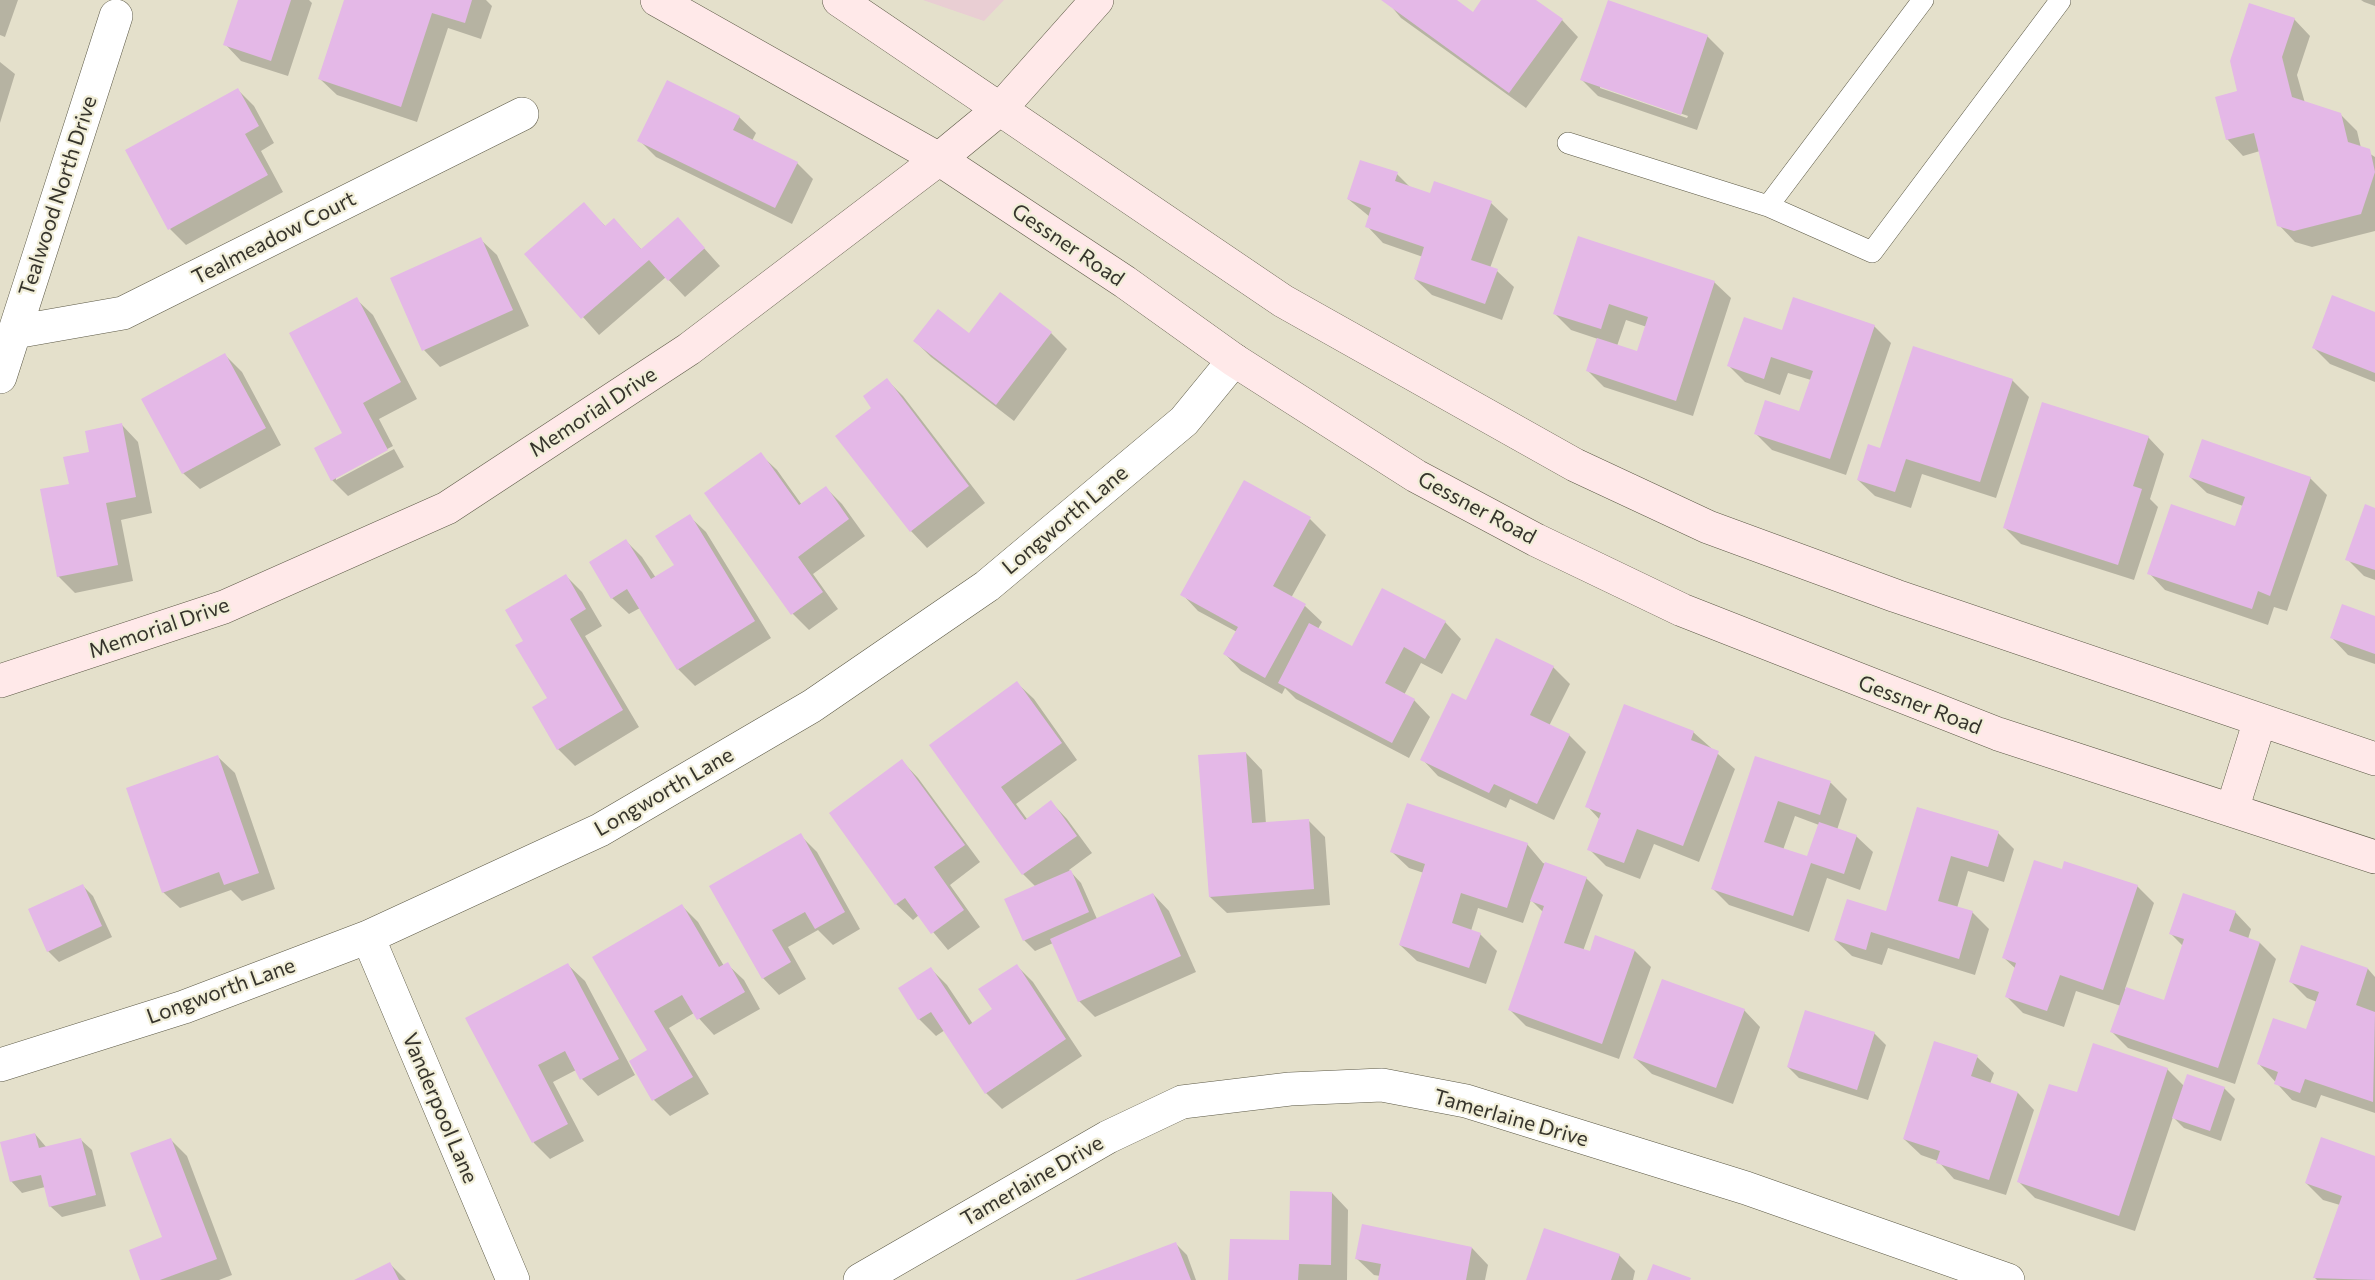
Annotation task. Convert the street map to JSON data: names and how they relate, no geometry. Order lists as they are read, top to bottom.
{
  "streets": {
    "main road": ["Gessner Road", "Memorial Drive"],
    "street": [
      "Tealwood North Drive",
      "Tealmeadow Court",
      "Longworth Lane",
      "Vanderpool Lane",
      "Tamerlaine Drive"
    ]
  },
  "crossings": [
    ["Tealwood North Drive", "Tealmeadow Court"],
    ["Gessner Road", "Memorial Drive"],
    ["Gessner Road", "Longworth Lane"],
    ["Longworth Lane", "Vanderpool Lane"]
  ]
}
